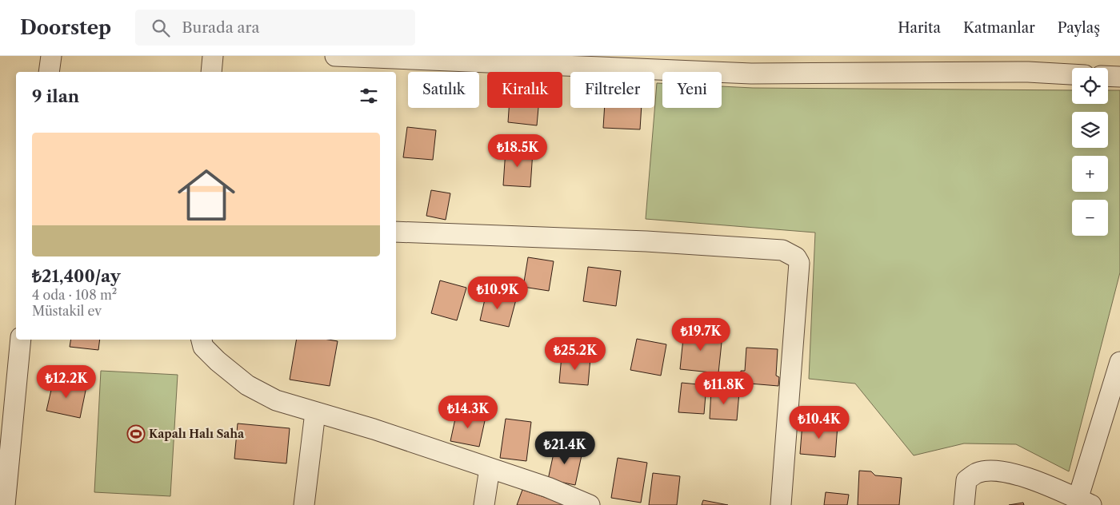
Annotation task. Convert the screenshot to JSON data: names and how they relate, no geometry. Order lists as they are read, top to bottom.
{
  "places": {
    "sports": ["Kapalı Halı Saha"]
  },
  "page": {
    "header": "Doorstep",
    "search": "Burada ara",
    "nav": ["Harita", "Katmanlar", "Paylaş"],
    "map_buttons": ["+", "−"],
    "chip": [
      "Satılık",
      "Kiralık",
      "Filtreler",
      "Yeni"
    ],
    "heading": "9 ilan",
    "list": [
      {
        "name": "₺21,400/ay",
        "note": "4 oda · 108 m² · Müstakil ev"
      }
    ],
    "price": [
      "₺18.5K",
      "₺10.9K",
      "₺19.7K",
      "₺25.2K",
      "₺12.2K",
      "₺11.8K",
      "₺14.3K",
      "₺10.4K",
      "₺21.4K"
    ]
  }
}
